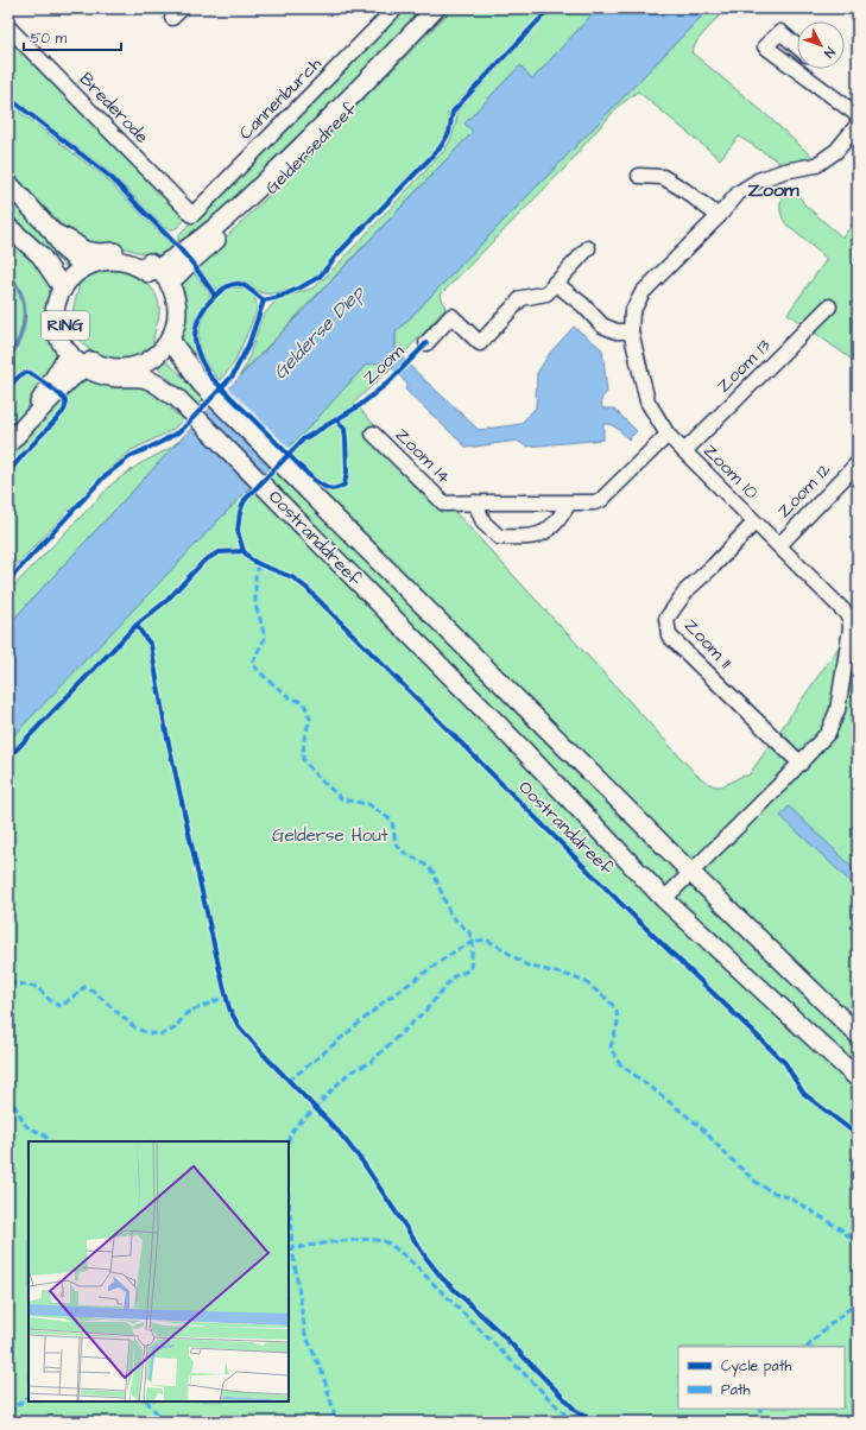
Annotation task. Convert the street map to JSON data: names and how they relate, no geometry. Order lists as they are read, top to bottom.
{
  "streets": {
    "main road": ["Geldersedreef", "RING", "Oostranddreef"],
    "street": [
      "Cannenburch",
      "Brederode",
      "Zoom 13",
      "Zoom 14",
      "Zoom 10",
      "Zoom 12",
      "Zoom 11"
    ],
    "cycle path": ["Zoom"]
  },
  "crossings": [
    ["Cannenburch", "Brederode"],
    ["Geldersedreef", "RING"],
    ["Geldersedreef", "Oostranddreef"],
    ["RING", "Oostranddreef"],
    ["Zoom 13", "Zoom 10"],
    ["Zoom 14", "Zoom 10"],
    ["Zoom 10", "Zoom 12"],
    ["Zoom 10", "Oostranddreef"],
    ["Zoom 10", "Zoom 11"]
  ],
  "districts": ["Zoom"],
  "water": ["Gelderse Diep"],
  "parks": ["Gelderse Hout"],
  "legend": ["Cycle path", "Path"],
  "scale_bar": "50 m",
  "north": "bottom right"
}
